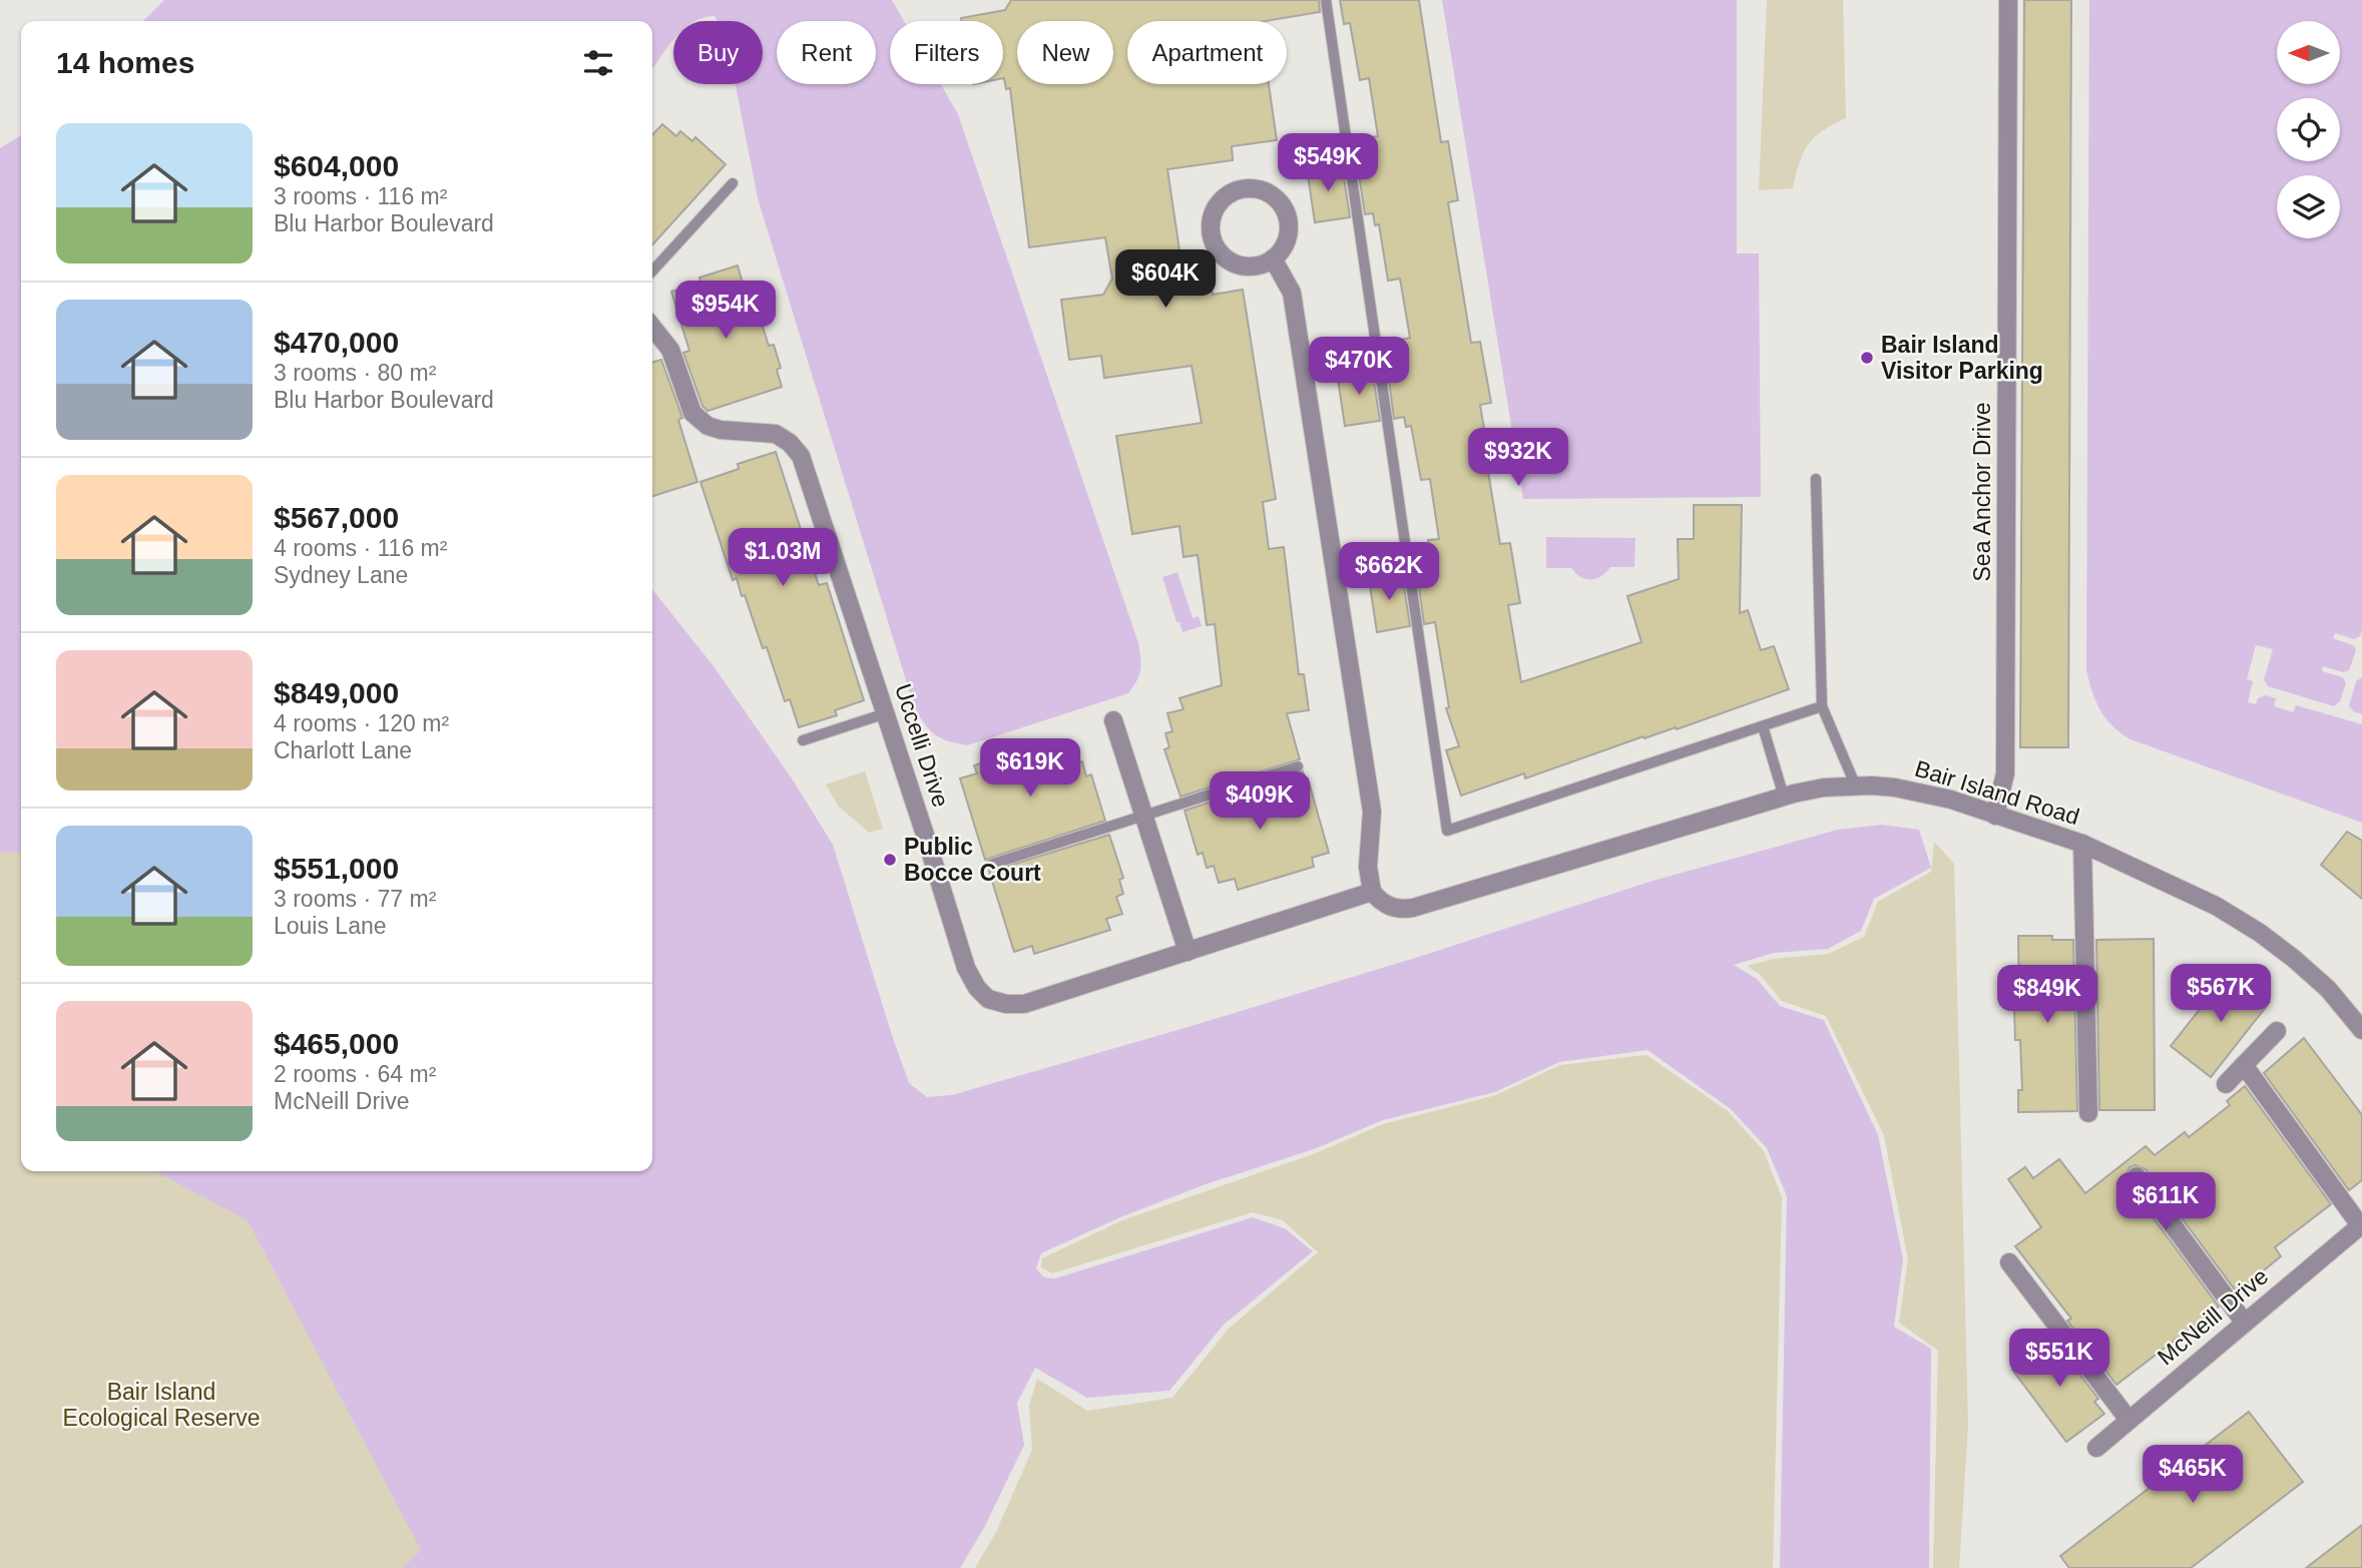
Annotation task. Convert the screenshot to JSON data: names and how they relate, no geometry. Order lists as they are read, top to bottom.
{
  "streets": {
    "street": [
      "Sea Anchor Drive",
      "Uccelli Drive",
      "Bair Island Road",
      "McNeill Drive"
    ]
  },
  "crossings": [
    ["Sea Anchor Drive", "Bair Island Road"],
    ["Uccelli Drive", "Bair Island Road"]
  ],
  "parks": ["Bair Island Ecological Reserve"],
  "places": ["Bair Island Visitor Parking", "Public Bocce Court"],
  "north": "left",
  "page": {
    "chip": [
      "Buy",
      "Rent",
      "Filters",
      "New",
      "Apartment"
    ],
    "heading": "14 homes",
    "list": [
      {
        "name": "$604,000",
        "note": "3 rooms · 116 m² · Blu Harbor Boulevard"
      },
      {
        "name": "$470,000",
        "note": "3 rooms · 80 m² · Blu Harbor Boulevard"
      },
      {
        "name": "$567,000",
        "note": "4 rooms · 116 m² · Sydney Lane"
      },
      {
        "name": "$849,000",
        "note": "4 rooms · 120 m² · Charlott Lane"
      },
      {
        "name": "$551,000",
        "note": "3 rooms · 77 m² · Louis Lane"
      },
      {
        "name": "$465,000",
        "note": "2 rooms · 64 m² · McNeill Drive"
      }
    ],
    "price": [
      "$549K",
      "$604K",
      "$954K",
      "$470K",
      "$932K",
      "$1.03M",
      "$662K",
      "$619K",
      "$409K",
      "$567K",
      "$849K",
      "$611K",
      "$551K",
      "$465K"
    ]
  }
}
